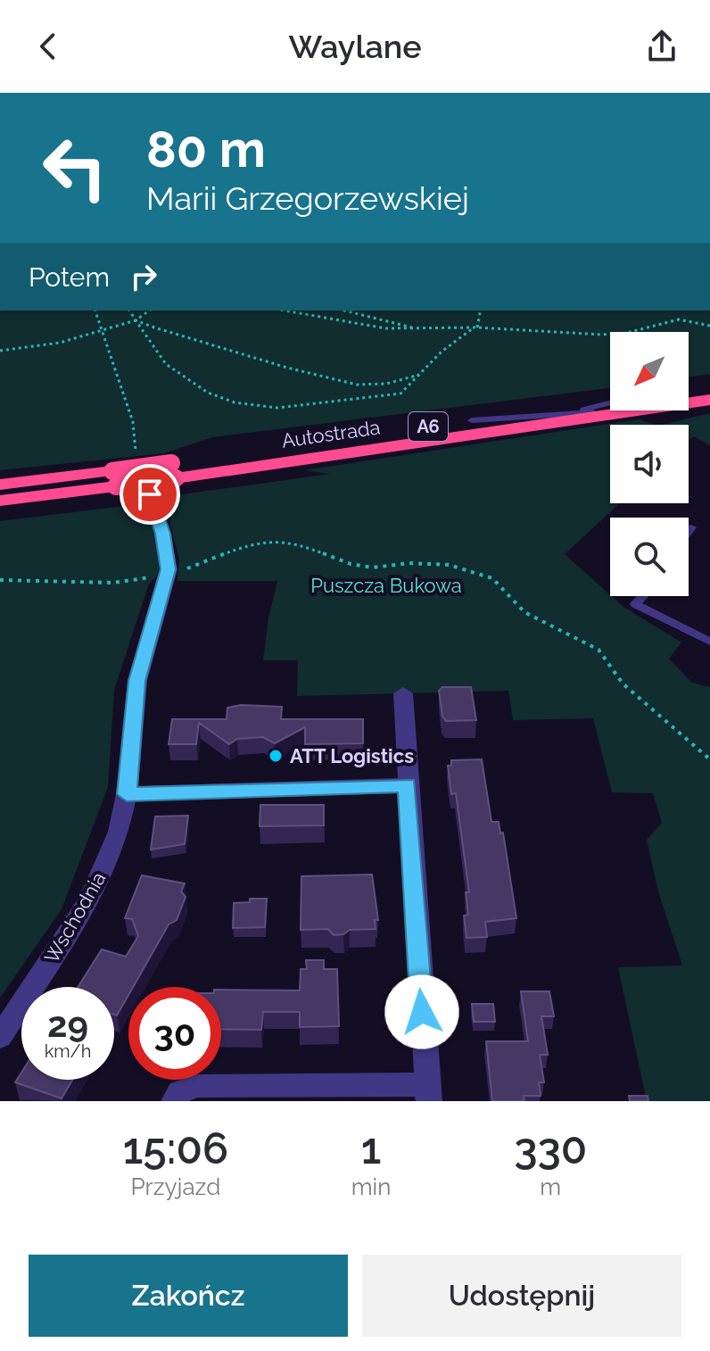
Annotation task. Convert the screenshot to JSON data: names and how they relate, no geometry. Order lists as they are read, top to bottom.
{
  "streets": {
    "highway": ["A6", "Autostrada"],
    "street": ["Wschodnia"]
  },
  "parks": ["Puszcza Bukowa"],
  "places": ["ATT Logistics"],
  "north": "bottom left",
  "page": {
    "header": "Waylane",
    "turn": ["80 m", "Marii Grzegorzewskiej"],
    "then": "Potem",
    "speed": "29 km/h",
    "limit": "30",
    "eta": [
      "15:06",
      "Przyjazd",
      "1",
      "min",
      "330",
      "m"
    ],
    "buttons": ["Zakończ", "Udostępnij"]
  }
}
